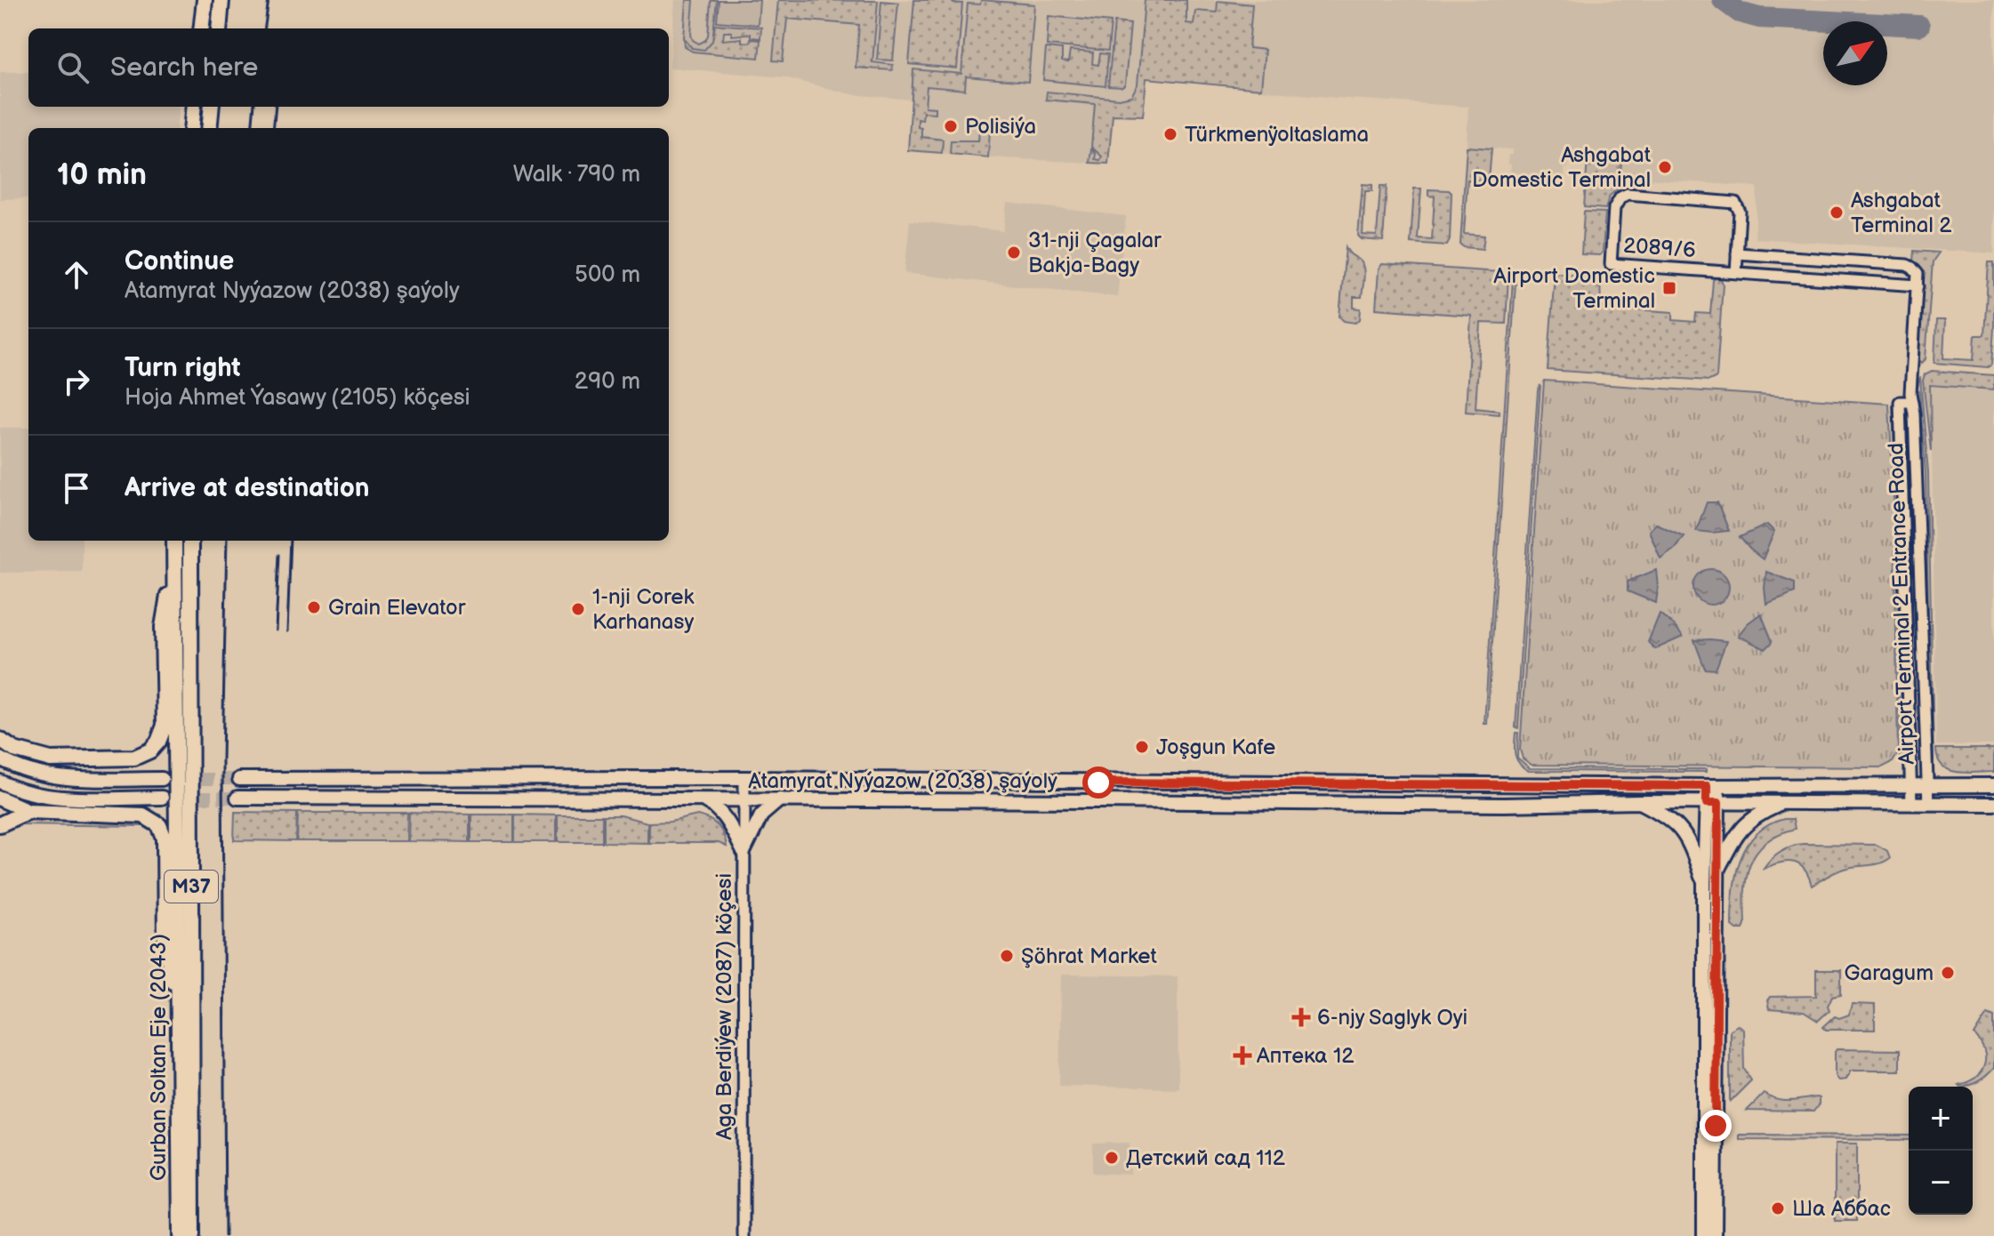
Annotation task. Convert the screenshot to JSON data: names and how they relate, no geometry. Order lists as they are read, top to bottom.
{
  "streets": {
    "highway": ["M37", "Gurban Soltan Eje (2043)"],
    "main road": ["Atamyrat Nyýazow (2038) şaýoly"],
    "street": ["2089/6", "Airport Terminal 2 Entrance Road", "Aga Berdiýew (2087) köçesi"]
  },
  "crossings": [
    ["2089/6", "Airport Terminal 2 Entrance Road"],
    ["Airport Terminal 2 Entrance Road", "Atamyrat Nyýazow (2038) şaýoly"],
    ["Atamyrat Nyýazow (2038) şaýoly", "Aga Berdiýew (2087) köçesi"]
  ],
  "places": {
    "other": [
      "Polisiýa",
      "Türkmenÿoltaslama",
      "Ashgabat Domestic Terminal",
      "Ashgabat Terminal 2",
      "31-nji Çagalar Bakja-Bagy",
      "Grain Elevator",
      "1-nji Corek Karhanasy",
      "Joşgun Kafe",
      "Şöhrat Market",
      "Garagum",
      "Детский сад 112",
      "Ша Аббас"
    ],
    "transit": ["Airport Domestic Terminal"],
    "health": ["6-njy Saglyk Oyi", "Аптека 12"]
  },
  "north": "top right",
  "page": {
    "search": "Search here",
    "heading": ["10 min", "Walk · 790 m"],
    "list": [
      ["Continue", "Atamyrat Nyýazow (2038) şaýoly", "500 m"],
      ["Turn right", "Hoja Ahmet Ýasawy (2105) köçesi", "290 m"],
      "Arrive at destination"
    ],
    "map_buttons": ["+", "−"]
  }
}
